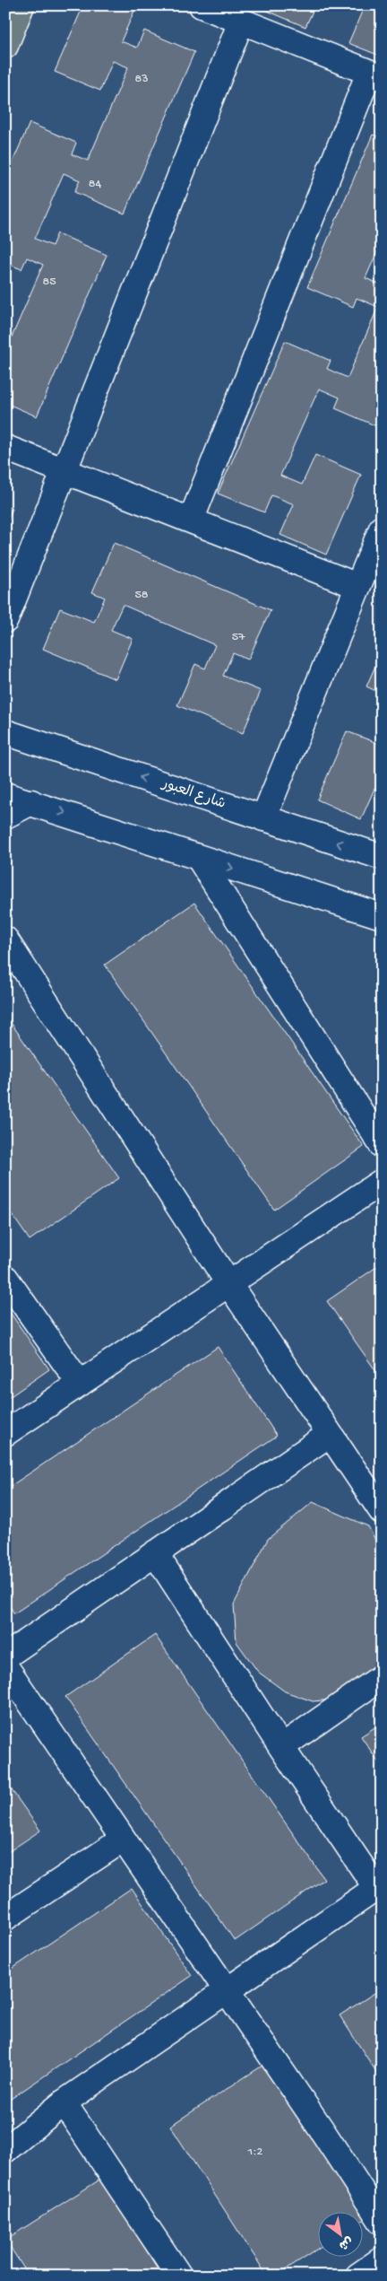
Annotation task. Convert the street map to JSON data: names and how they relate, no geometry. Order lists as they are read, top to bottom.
{
  "streets": {
    "street": ["شارع العبور"]
  },
  "house_numbers": [
    "83",
    "84",
    "85",
    "58",
    "57",
    "1:2"
  ],
  "north": "bottom right"
}
